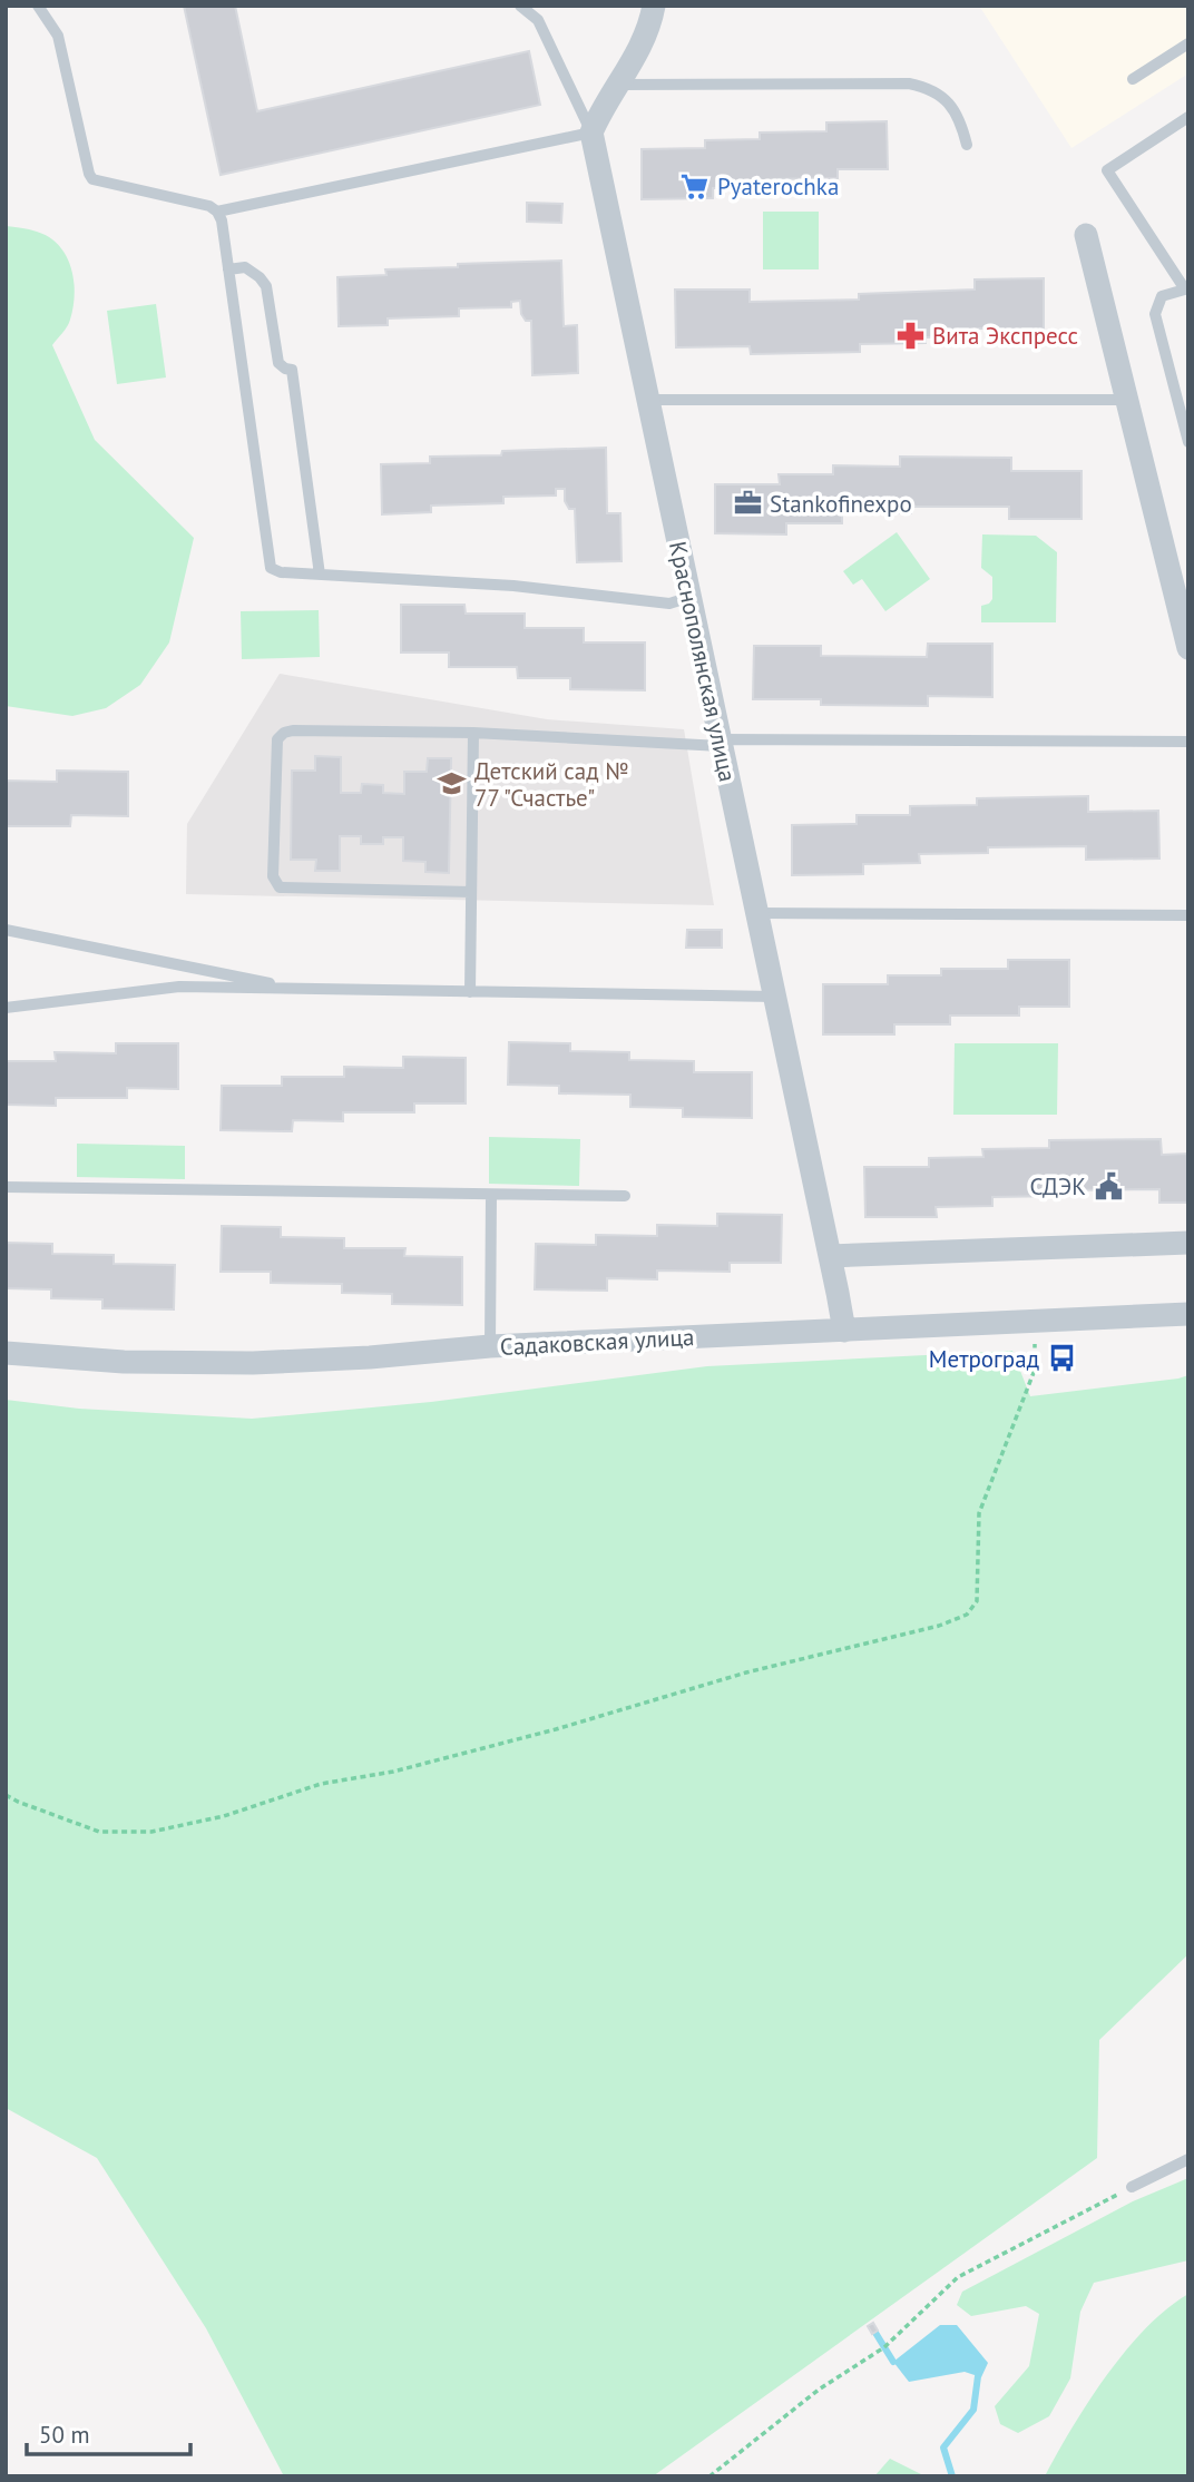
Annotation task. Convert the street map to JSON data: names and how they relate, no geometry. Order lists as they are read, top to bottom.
{
  "streets": {
    "street": ["Краснополянская улица", "Садаковская улица"]
  },
  "crossings": [
    ["Краснополянская улица", "Садаковская улица"]
  ],
  "places": {
    "supermarket": ["Pyaterochka"],
    "pharmacy": ["Вита Экспресс"],
    "office": ["Stankofinexpo"],
    "school or university": ["Детский сад № 77 \"Счастье\""],
    "public building": ["СДЭК"],
    "bus stop": ["Метроград"]
  },
  "scale_bar": "50 m"
}
